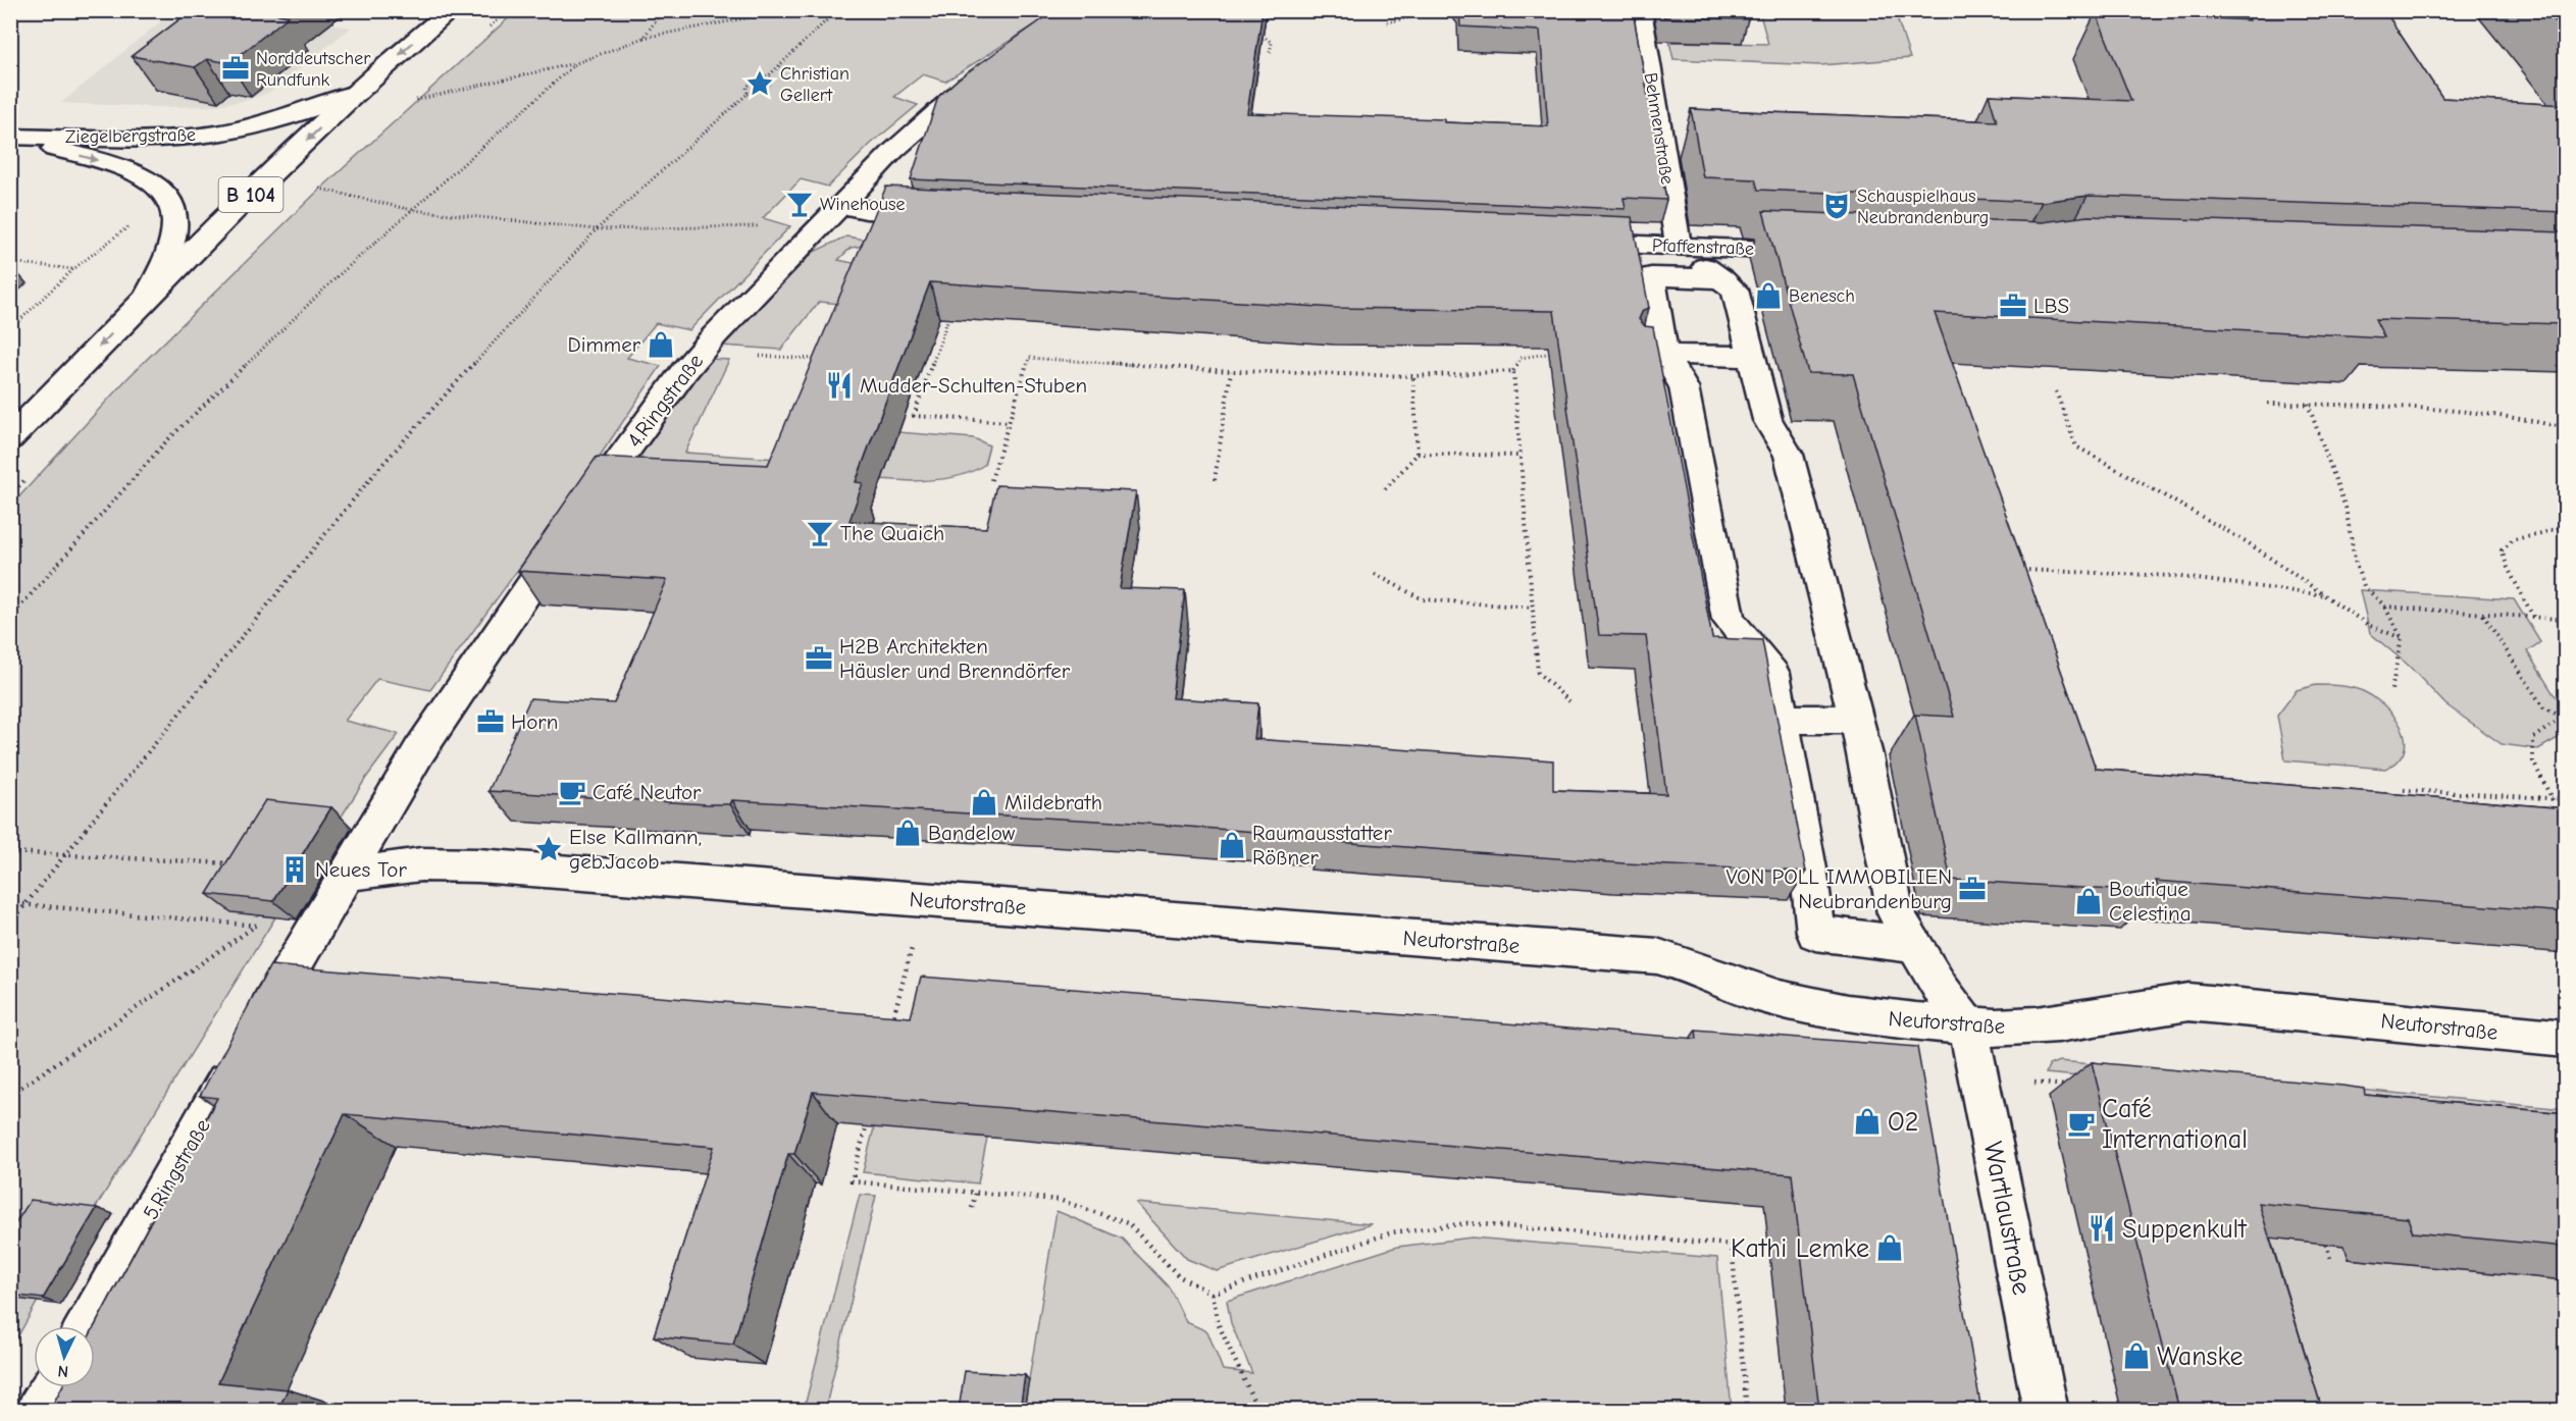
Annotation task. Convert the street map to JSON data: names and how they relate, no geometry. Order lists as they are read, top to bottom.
{
  "streets": {
    "street": [
      "Behmenstraße",
      "Ziegelbergstraße",
      "B 104",
      "Pfaffenstraße",
      "4.Ringstraße",
      "Neutorstraße",
      "5.Ringstraße",
      "Wartlaustraße"
    ]
  },
  "crossings": [
    ["Behmenstraße", "Pfaffenstraße"],
    ["Ziegelbergstraße", "B 104"],
    ["4.Ringstraße", "Neutorstraße"],
    ["4.Ringstraße", "5.Ringstraße"],
    ["Neutorstraße", "5.Ringstraße"],
    ["Neutorstraße", "Wartlaustraße"]
  ],
  "places": {
    "office": [
      "Norddeutscher Rundfunk",
      "LBS",
      "H2B Architekten Häusler und Brenndörfer",
      "Horn",
      "VON POLL IMMOBILIEN Neubrandenburg"
    ],
    "place": ["Christian Gellert", "Else Kallmann, geb.Jacob"],
    "bar": ["Winehouse", "The Quaich"],
    "theatre": ["Schauspielhaus Neubrandenburg"],
    "shop": [
      "Benesch",
      "Dimmer",
      "Mildebrath",
      "Bandelow",
      "Raumausstatter Rößner",
      "Boutique Celestina",
      "O2",
      "Kathi Lemke",
      "Wanske"
    ],
    "restaurant": ["Mudder-Schulten-Stuben", "Suppenkult"],
    "cafe": ["Café Neutor", "Café International"],
    "building": ["Neues Tor"]
  },
  "north": "bottom"
}
